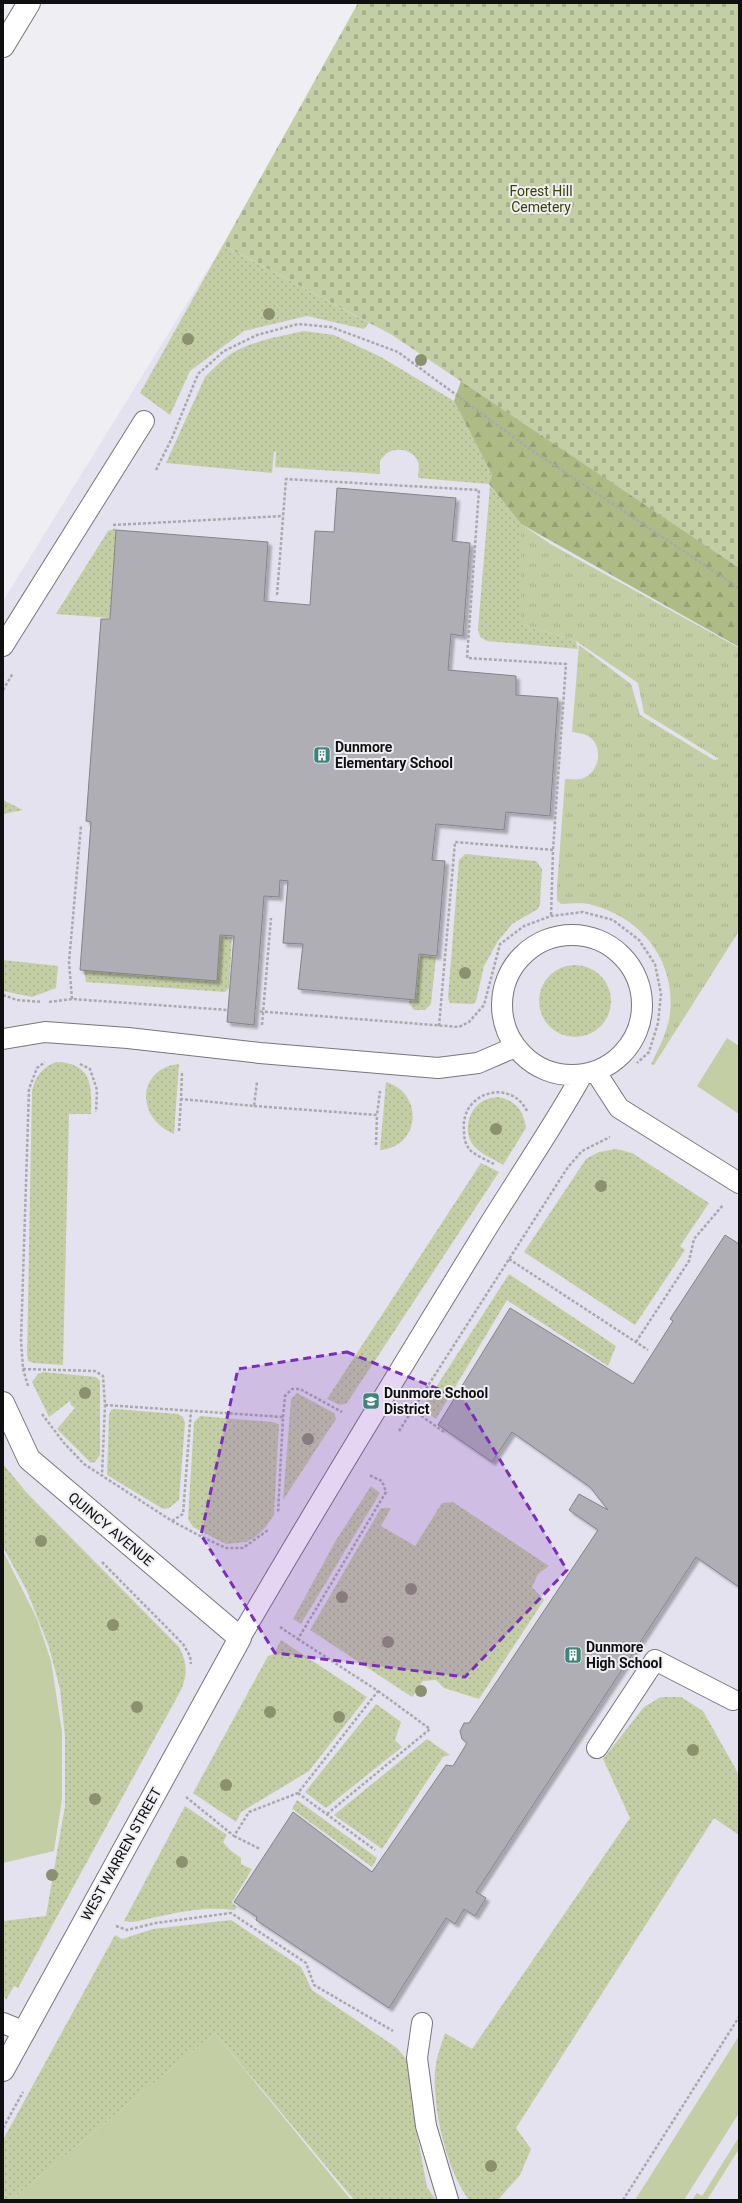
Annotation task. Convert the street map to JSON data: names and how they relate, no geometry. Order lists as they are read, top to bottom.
{
  "streets": {
    "street": ["QUINCY AVENUE", "WEST WARREN STREET"]
  },
  "crossings": [
    ["QUINCY AVENUE", "WEST WARREN STREET"]
  ],
  "parks": ["Forest Hill Cemetery"],
  "places": {
    "building": ["Dunmore Elementary School", "Dunmore High School"],
    "school or university": ["Dunmore School District"]
  }
}
